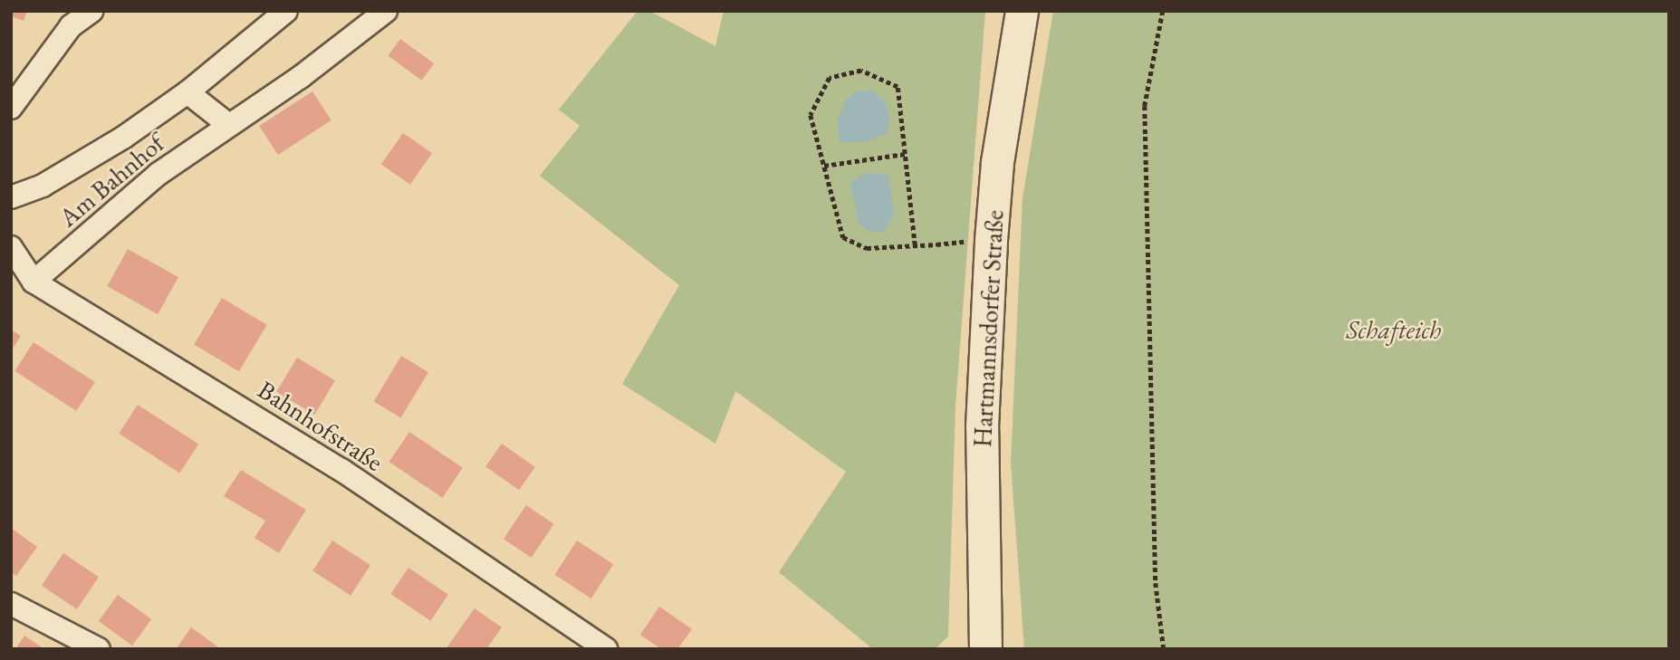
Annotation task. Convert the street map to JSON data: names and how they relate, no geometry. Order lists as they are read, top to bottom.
{
  "streets": {
    "main road": ["Hartmannsdorfer Straße"],
    "street": ["Am Bahnhof", "Bahnhofstraße"]
  },
  "crossings": [
    ["Am Bahnhof", "Bahnhofstraße"]
  ],
  "parks": ["Schafteich"]
}
